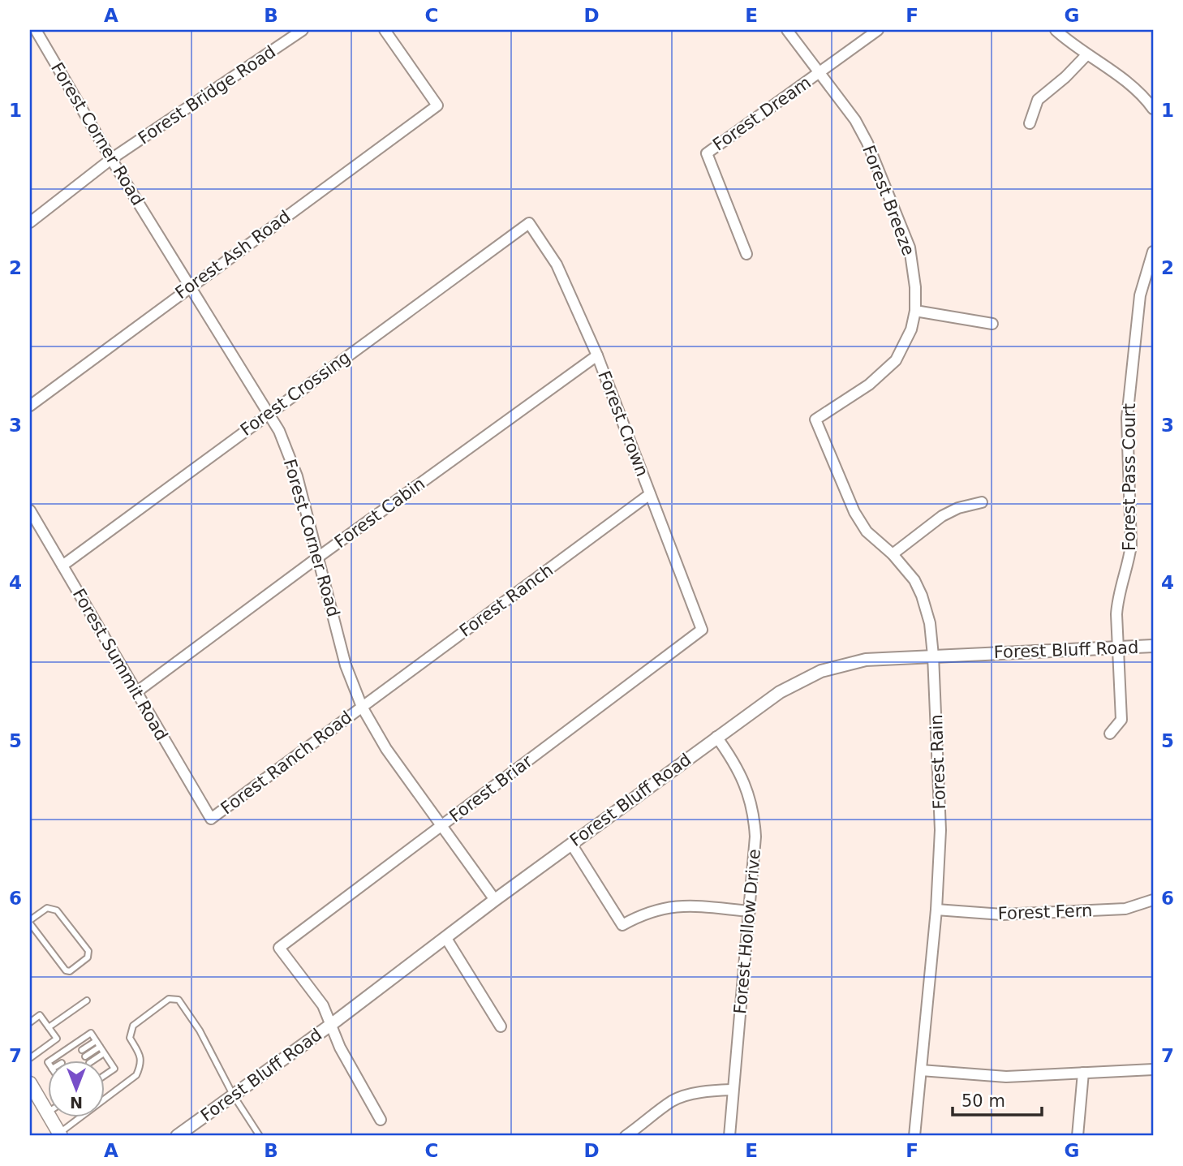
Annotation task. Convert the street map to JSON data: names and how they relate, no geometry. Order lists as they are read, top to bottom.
{
  "streets": {
    "street": [
      "Forest Bridge Road",
      "Forest Dream",
      "Forest Corner Road",
      "Forest Breeze",
      "Forest Ash Road",
      "Forest Crossing",
      "Forest Crown",
      "Forest Pass Court",
      "Forest Cabin",
      "Forest Ranch",
      "Forest Bluff Road",
      "Forest Summit Road",
      "Forest Rain",
      "Forest Ranch Road",
      "Forest Briar",
      "Forest Fern",
      "Forest Hollow Drive"
    ]
  },
  "crossings": [
    ["Forest Bridge Road", "Forest Corner Road"],
    ["Forest Dream", "Forest Breeze"],
    ["Forest Corner Road", "Forest Ash Road"],
    ["Forest Corner Road", "Forest Crossing"],
    ["Forest Corner Road", "Forest Cabin"],
    ["Forest Corner Road", "Forest Ranch"],
    ["Forest Corner Road", "Forest Bluff Road"],
    ["Forest Corner Road", "Forest Ranch Road"],
    ["Forest Corner Road", "Forest Briar"],
    ["Forest Breeze", "Forest Rain"],
    ["Forest Crossing", "Forest Crown"],
    ["Forest Crossing", "Forest Summit Road"],
    ["Forest Crown", "Forest Cabin"],
    ["Forest Crown", "Forest Ranch"],
    ["Forest Crown", "Forest Briar"],
    ["Forest Pass Court", "Forest Bluff Road"],
    ["Forest Cabin", "Forest Summit Road"],
    ["Forest Ranch", "Forest Ranch Road"],
    ["Forest Bluff Road", "Forest Rain"],
    ["Forest Bluff Road", "Forest Briar"],
    ["Forest Bluff Road", "Forest Hollow Drive"],
    ["Forest Summit Road", "Forest Ranch Road"],
    ["Forest Rain", "Forest Fern"]
  ],
  "scale_bar": "50 m",
  "north": "bottom",
  "grid": {
    "columns": [
      "A",
      "B",
      "C",
      "D",
      "E",
      "F",
      "G"
    ],
    "rows": [
      "1",
      "2",
      "3",
      "4",
      "5",
      "6",
      "7"
    ]
  }
}
